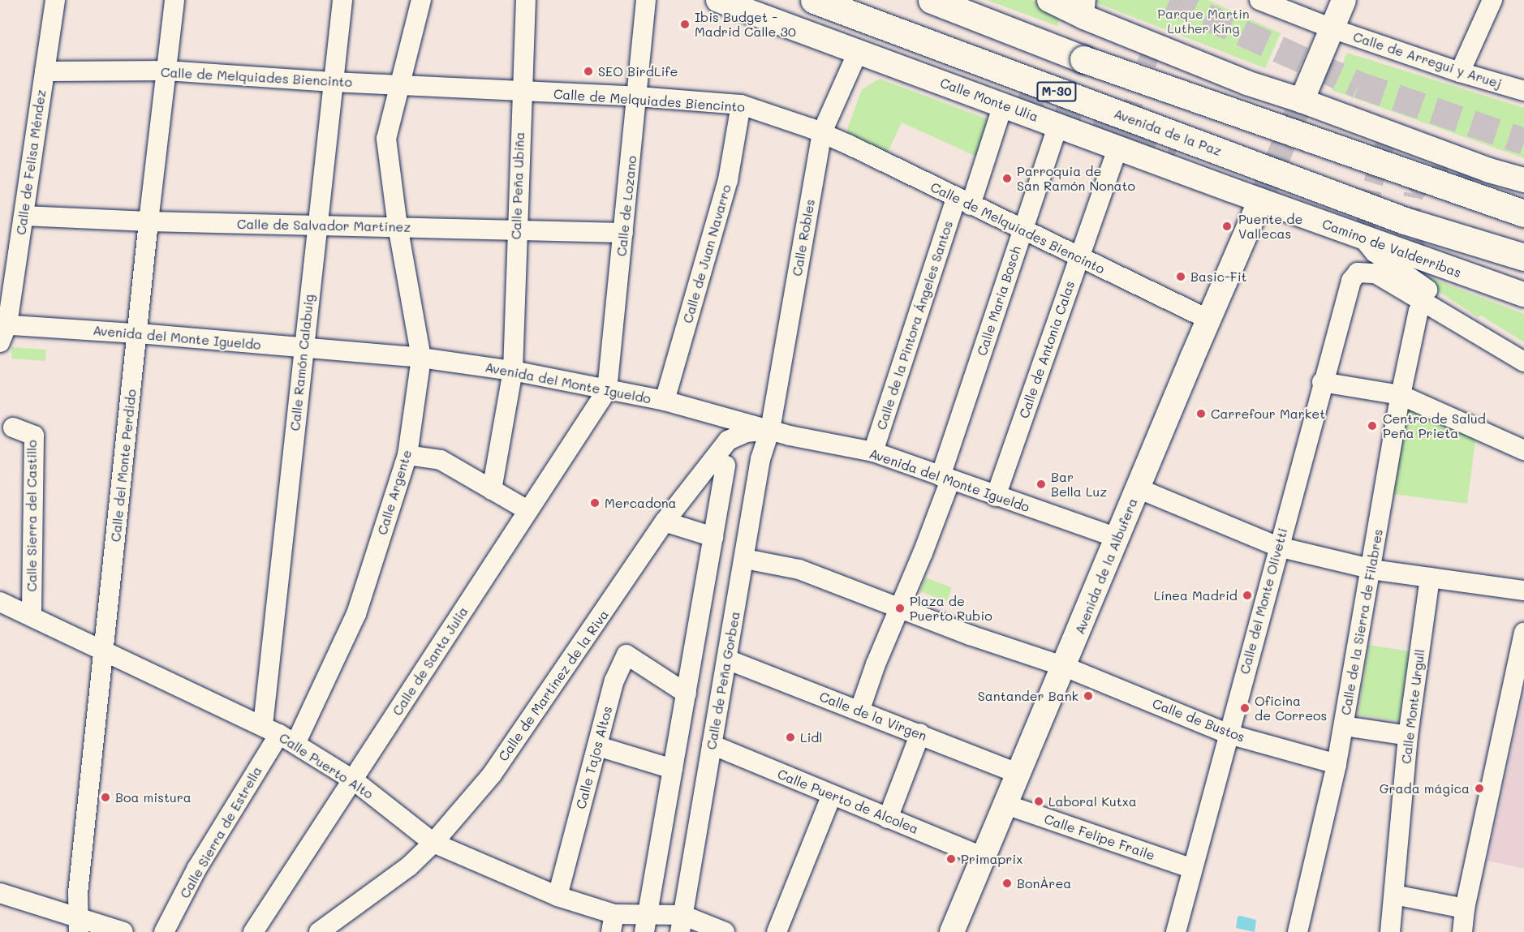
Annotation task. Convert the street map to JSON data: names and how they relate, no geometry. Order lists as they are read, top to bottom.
{
  "streets": {
    "highway": ["M-30", "Avenida de la Paz"],
    "main road": ["Calle Monte Ulía", "Camino de Valderribas", "Avenida de la Albufera"],
    "street": [
      "Calle de Arregui y Aruej",
      "Calle de Melquiades Biencinto",
      "Calle de Felisa Méndez",
      "Calle Peña Ubiña",
      "Calle de Lozano",
      "Calle de Salvador Martínez",
      "Calle Robles",
      "Calle de Juan Navarro",
      "Calle María Bosch",
      "Calle de la Pintora Ángeles Santos",
      "Avenida del Monte Igueldo",
      "Calle de Antonia Calas",
      "Calle Ramón Calabuig",
      "Calle del Monte Perdido",
      "Calle Argente",
      "Calle Sierra del Castillo",
      "Calle del Monte Olivetti",
      "Calle de la Sierra de Filabres",
      "Calle de Santa Julia",
      "Calle de Peña Gorbea",
      "Calle de Martínez de la Riva",
      "Calle Monte Urgull",
      "Calle de la Virgen",
      "Calle de Bustos",
      "Calle Tajos Altos",
      "Calle Puerto Alto",
      "Calle Puerto de Alcolea",
      "Calle Sierra de Estrella",
      "Calle Felipe Fraile"
    ]
  },
  "crossings": [
    ["Calle de Melquiades Biencinto", "Calle de Felisa Méndez"],
    ["Calle de Melquiades Biencinto", "Calle Peña Ubiña"],
    ["Calle de Melquiades Biencinto", "Calle de Lozano"],
    ["Calle de Melquiades Biencinto", "Calle Robles"],
    ["Calle de Melquiades Biencinto", "Calle de Juan Navarro"],
    ["Calle de Melquiades Biencinto", "Calle María Bosch"],
    ["Calle de Melquiades Biencinto", "Calle de la Pintora Ángeles Santos"],
    ["Calle de Melquiades Biencinto", "Calle de Antonia Calas"],
    ["Calle de Melquiades Biencinto", "Calle Ramón Calabuig"],
    ["Calle de Melquiades Biencinto", "Calle del Monte Perdido"],
    ["Calle de Melquiades Biencinto", "Calle Argente"],
    ["Calle de Melquiades Biencinto", "Avenida de la Albufera"],
    ["Calle Monte Ulía", "Calle Robles"],
    ["Calle Monte Ulía", "Camino de Valderribas"],
    ["Calle Monte Ulía", "Calle María Bosch"],
    ["Calle Monte Ulía", "Calle de la Pintora Ángeles Santos"],
    ["Calle Monte Ulía", "Calle de Antonia Calas"],
    ["Calle Monte Ulía", "Avenida de la Albufera"],
    ["Calle de Felisa Méndez", "Calle de Salvador Martínez"],
    ["Calle de Felisa Méndez", "Avenida del Monte Igueldo"],
    ["Calle Peña Ubiña", "Calle de Salvador Martínez"],
    ["Calle Peña Ubiña", "Avenida del Monte Igueldo"],
    ["Calle de Lozano", "Calle de Salvador Martínez"],
    ["Calle de Lozano", "Avenida del Monte Igueldo"],
    ["Calle de Lozano", "Calle de Santa Julia"],
    ["Calle de Salvador Martínez", "Calle Ramón Calabuig"],
    ["Calle de Salvador Martínez", "Calle del Monte Perdido"],
    ["Calle de Salvador Martínez", "Calle Argente"],
    ["Calle Robles", "Avenida del Monte Igueldo"],
    ["Calle Robles", "Calle de Peña Gorbea"],
    ["Calle Robles", "Calle de Martínez de la Riva"],
    ["Camino de Valderribas", "Avenida de la Albufera"],
    ["Calle de Juan Navarro", "Avenida del Monte Igueldo"],
    ["Calle María Bosch", "Avenida del Monte Igueldo"],
    ["Calle María Bosch", "Calle de Bustos"],
    ["Calle de la Pintora Ángeles Santos", "Avenida del Monte Igueldo"],
    ["Avenida del Monte Igueldo", "Calle de Antonia Calas"],
    ["Avenida del Monte Igueldo", "Calle Ramón Calabuig"],
    ["Avenida del Monte Igueldo", "Calle del Monte Perdido"],
    ["Avenida del Monte Igueldo", "Calle Argente"],
    ["Avenida del Monte Igueldo", "Avenida de la Albufera"],
    ["Avenida del Monte Igueldo", "Calle de Santa Julia"],
    ["Avenida del Monte Igueldo", "Calle de Peña Gorbea"],
    ["Avenida del Monte Igueldo", "Calle de Martínez de la Riva"],
    ["Calle Ramón Calabuig", "Calle Argente"],
    ["Calle Ramón Calabuig", "Calle Puerto Alto"],
    ["Calle Ramón Calabuig", "Calle Sierra de Estrella"],
    ["Calle del Monte Perdido", "Calle Puerto Alto"],
    ["Calle Argente", "Calle Puerto Alto"],
    ["Calle Argente", "Calle Sierra de Estrella"],
    ["Calle Sierra del Castillo", "Calle Puerto Alto"],
    ["Avenida de la Albufera", "Calle de la Virgen"],
    ["Avenida de la Albufera", "Calle de Bustos"],
    ["Avenida de la Albufera", "Calle Puerto de Alcolea"],
    ["Avenida de la Albufera", "Calle Felipe Fraile"],
    ["Calle del Monte Olivetti", "Calle de Bustos"],
    ["Calle del Monte Olivetti", "Calle Felipe Fraile"],
    ["Calle de la Sierra de Filabres", "Calle de Bustos"],
    ["Calle de Santa Julia", "Calle Puerto Alto"],
    ["Calle de Peña Gorbea", "Calle de Martínez de la Riva"],
    ["Calle de Peña Gorbea", "Calle de la Virgen"],
    ["Calle de Peña Gorbea", "Calle Puerto Alto"],
    ["Calle de Peña Gorbea", "Calle Puerto de Alcolea"],
    ["Calle de Martínez de la Riva", "Calle Puerto Alto"],
    ["Calle Tajos Altos", "Calle Puerto Alto"],
    ["Calle Puerto Alto", "Calle Sierra de Estrella"]
  ],
  "parks": ["Parque Martin Luther King"],
  "places": [
    "Ibis Budget - Madrid Calle 30",
    "SEO BirdLife",
    "Parroquia de San Ramón Nonato",
    "Puente de Vallecas",
    "Basic-Fit",
    "Carrefour Market",
    "Centro de Salud Peña Prieta",
    "Bar Bella Luz",
    "Mercadona",
    "Línea Madrid",
    "Plaza de Puerto Rubio",
    "Santander Bank",
    "Oficina de Correos",
    "Lidl",
    "Grada mágica",
    "Boa mistura",
    "Laboral Kutxa",
    "Primaprix",
    "BonÀrea"
  ]
}
